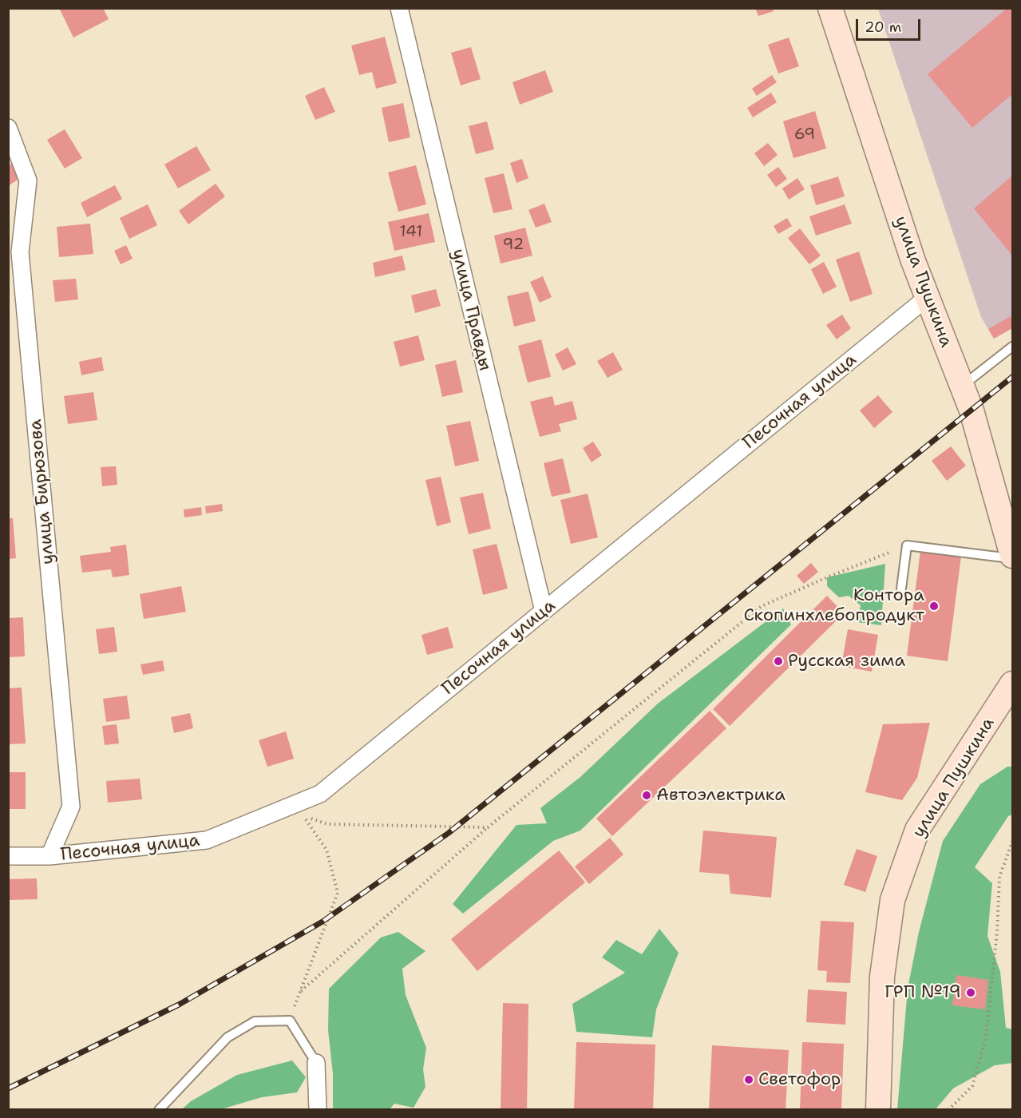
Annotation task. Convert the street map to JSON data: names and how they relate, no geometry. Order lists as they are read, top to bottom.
{
  "streets": {
    "main road": ["улица Пушкина"],
    "street": ["улица Правды", "Песочная улица", "улица Бирюзова"]
  },
  "crossings": [
    ["улица Пушкина", "Песочная улица"],
    ["улица Правды", "Песочная улица"],
    ["Песочная улица", "улица Бирюзова"]
  ],
  "places": [
    "Контора Скопинхлебопродукт",
    "Русская зима",
    "Автоэлектрика",
    "ГРП №19",
    "Светофор"
  ],
  "house_numbers": ["69", "141", "92"],
  "scale_bar": "20 m"
}
